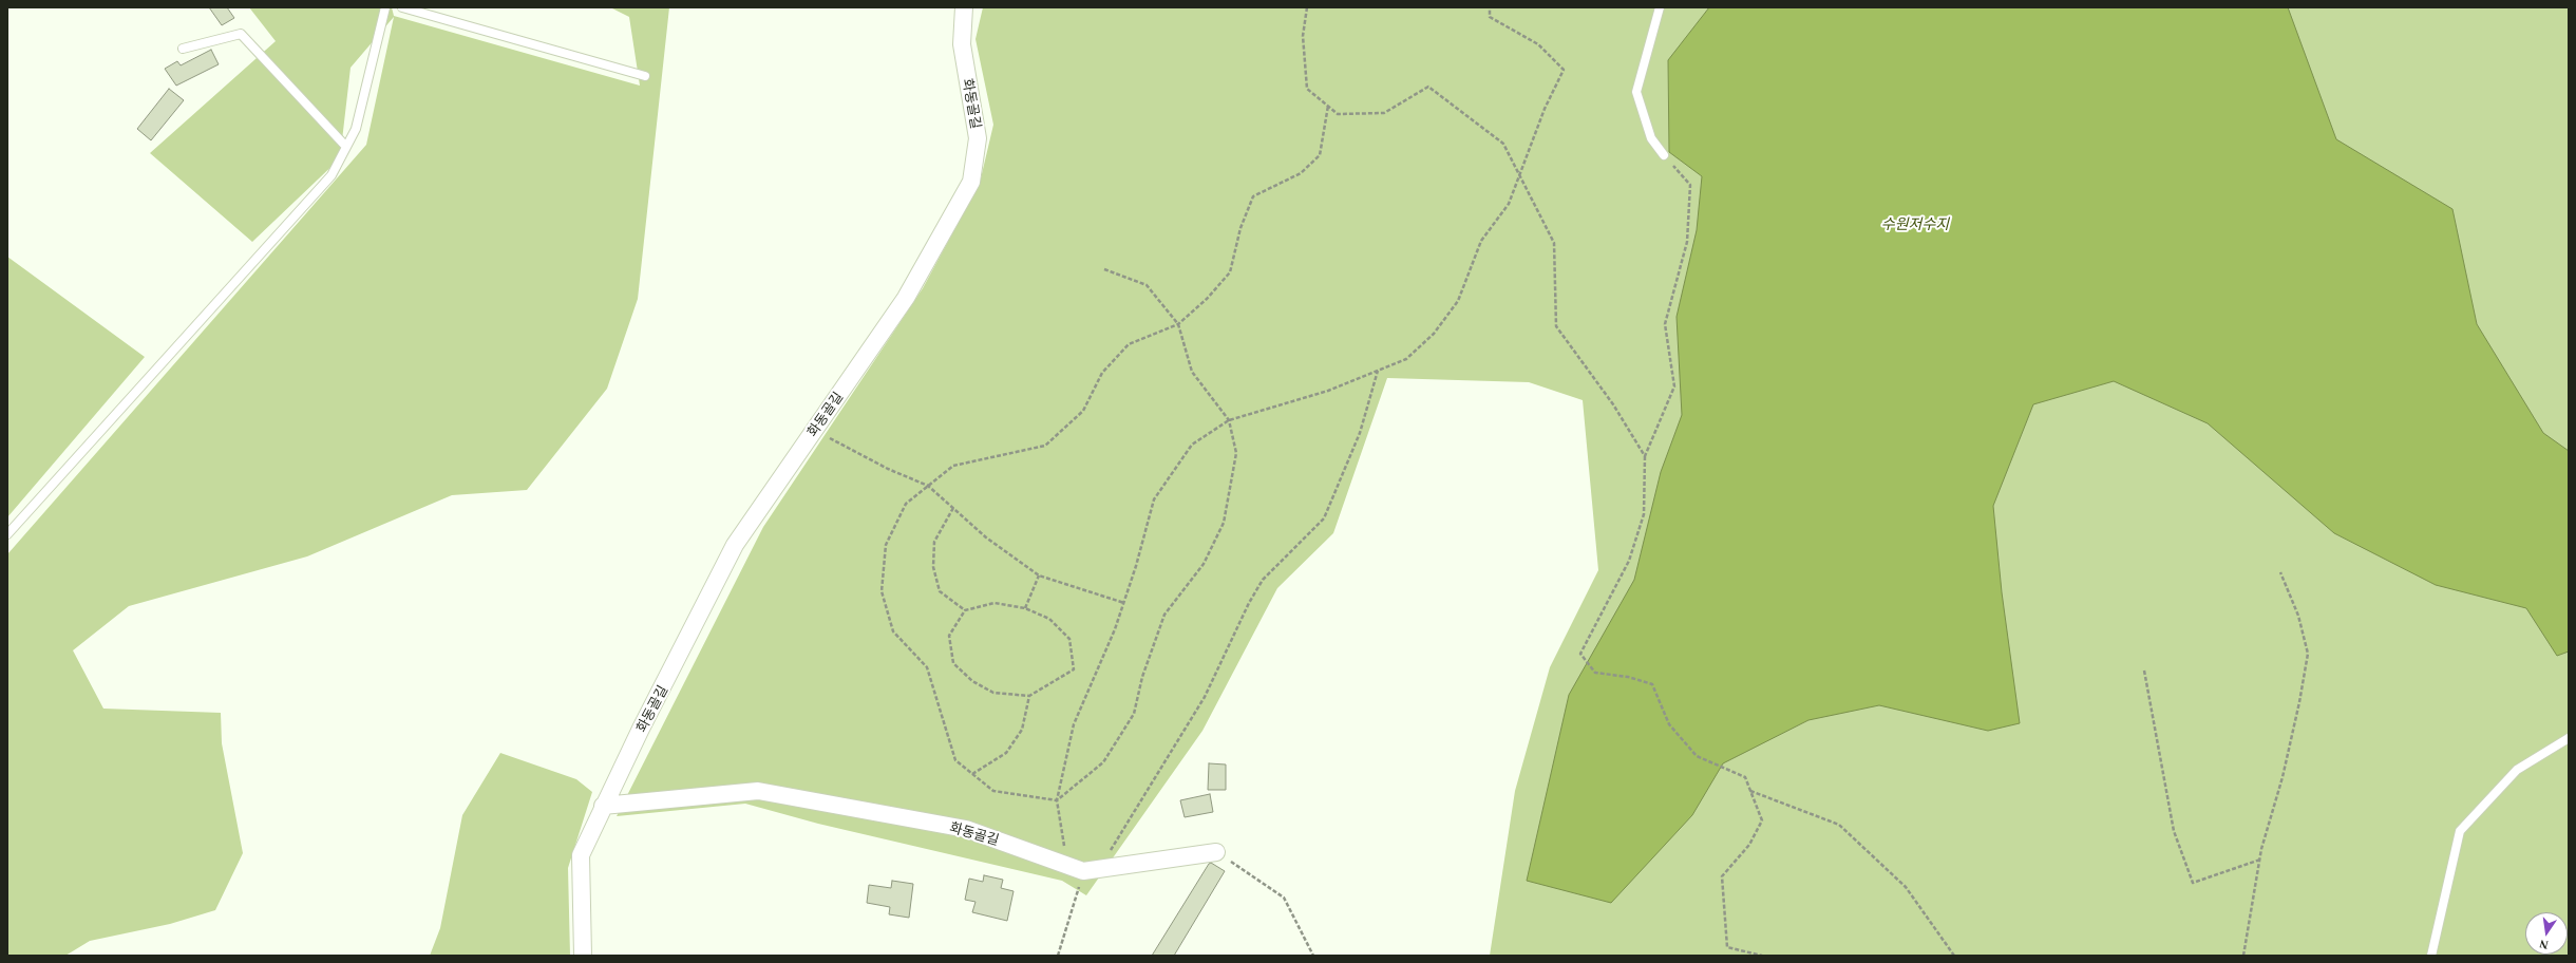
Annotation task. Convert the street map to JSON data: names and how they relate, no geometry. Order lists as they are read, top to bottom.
{
  "streets": {
    "street": ["화동골길"]
  },
  "water": ["수원저수지"],
  "north": "bottom"
}
